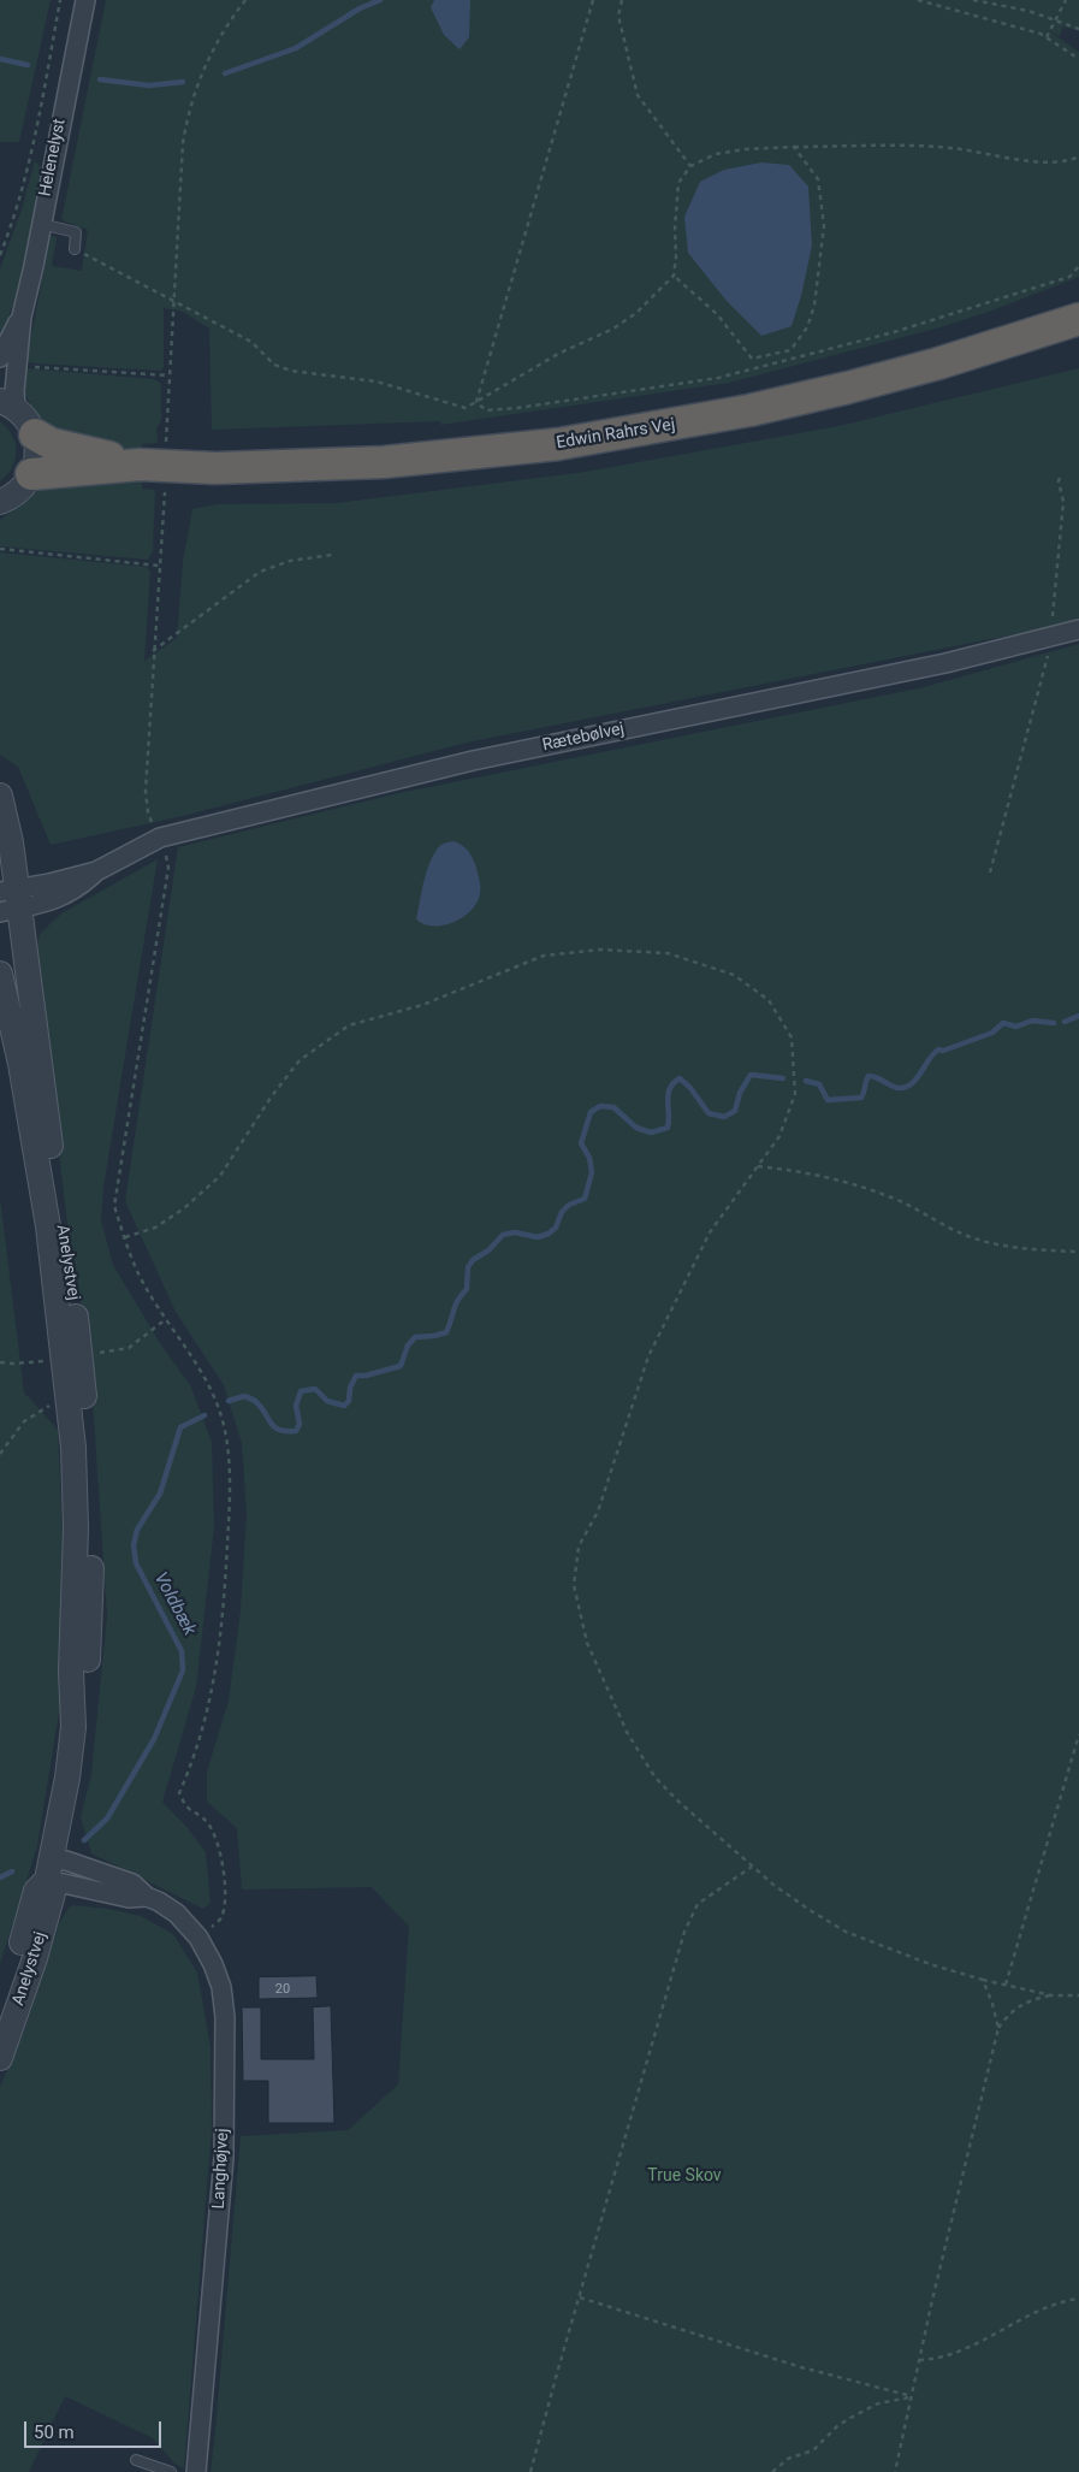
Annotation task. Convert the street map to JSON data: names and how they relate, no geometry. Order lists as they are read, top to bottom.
{
  "streets": {
    "highway": ["Edwin Rahrs Vej"],
    "street": [
      "Helenelyst",
      "Rætebølvej",
      "Anelystvej",
      "Langhøjvej"
    ]
  },
  "crossings": [
    ["Rætebølvej", "Anelystvej"],
    ["Anelystvej", "Langhøjvej"]
  ],
  "water": ["Voldbæk"],
  "parks": ["True Skov"],
  "house_numbers": ["20"],
  "scale_bar": "50 m"
}
